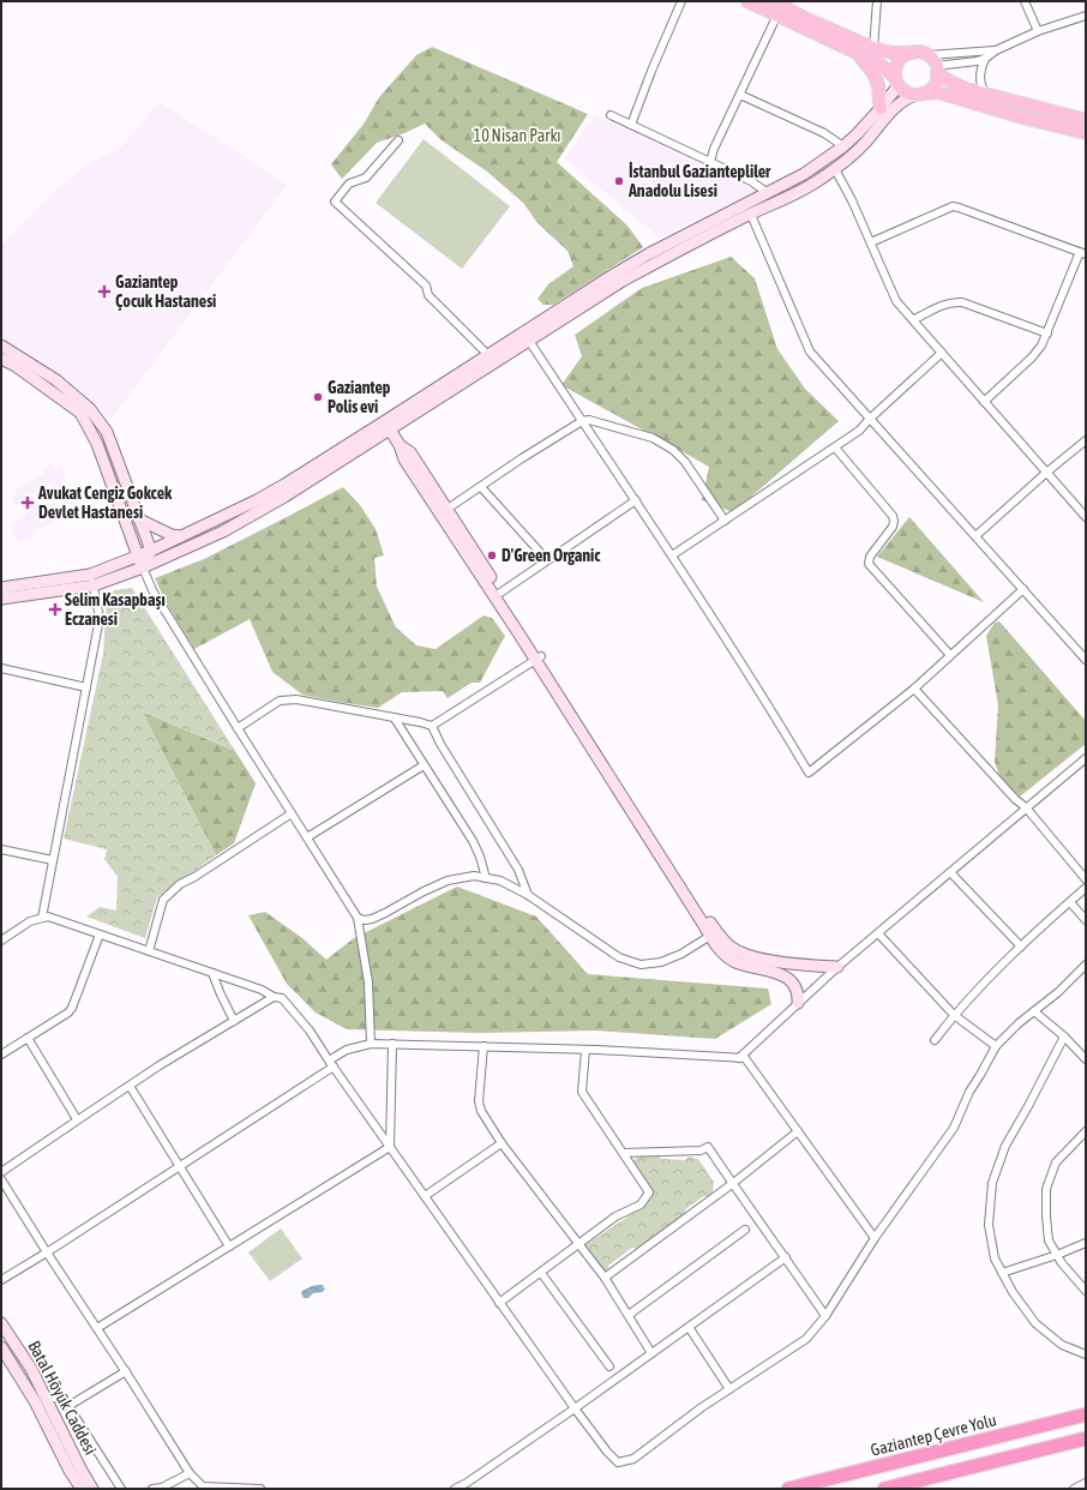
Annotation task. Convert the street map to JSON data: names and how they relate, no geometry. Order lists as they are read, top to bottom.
{
  "streets": {
    "highway": ["Gaziantep Çevre Yolu"],
    "street": ["Batal Höyük Caddesi"]
  },
  "parks": ["10 Nisan Parkı"],
  "places": {
    "other": ["İstanbul Gaziantepliler Anadolu Lisesi", "Gaziantep Polis evi", "D'Green Organic"],
    "health": ["Gaziantep Çocuk Hastanesi", "Avukat Cengiz Gokcek Devlet Hastanesi", "Selim Kasapbaşı Eczanesi"]
  }
}
